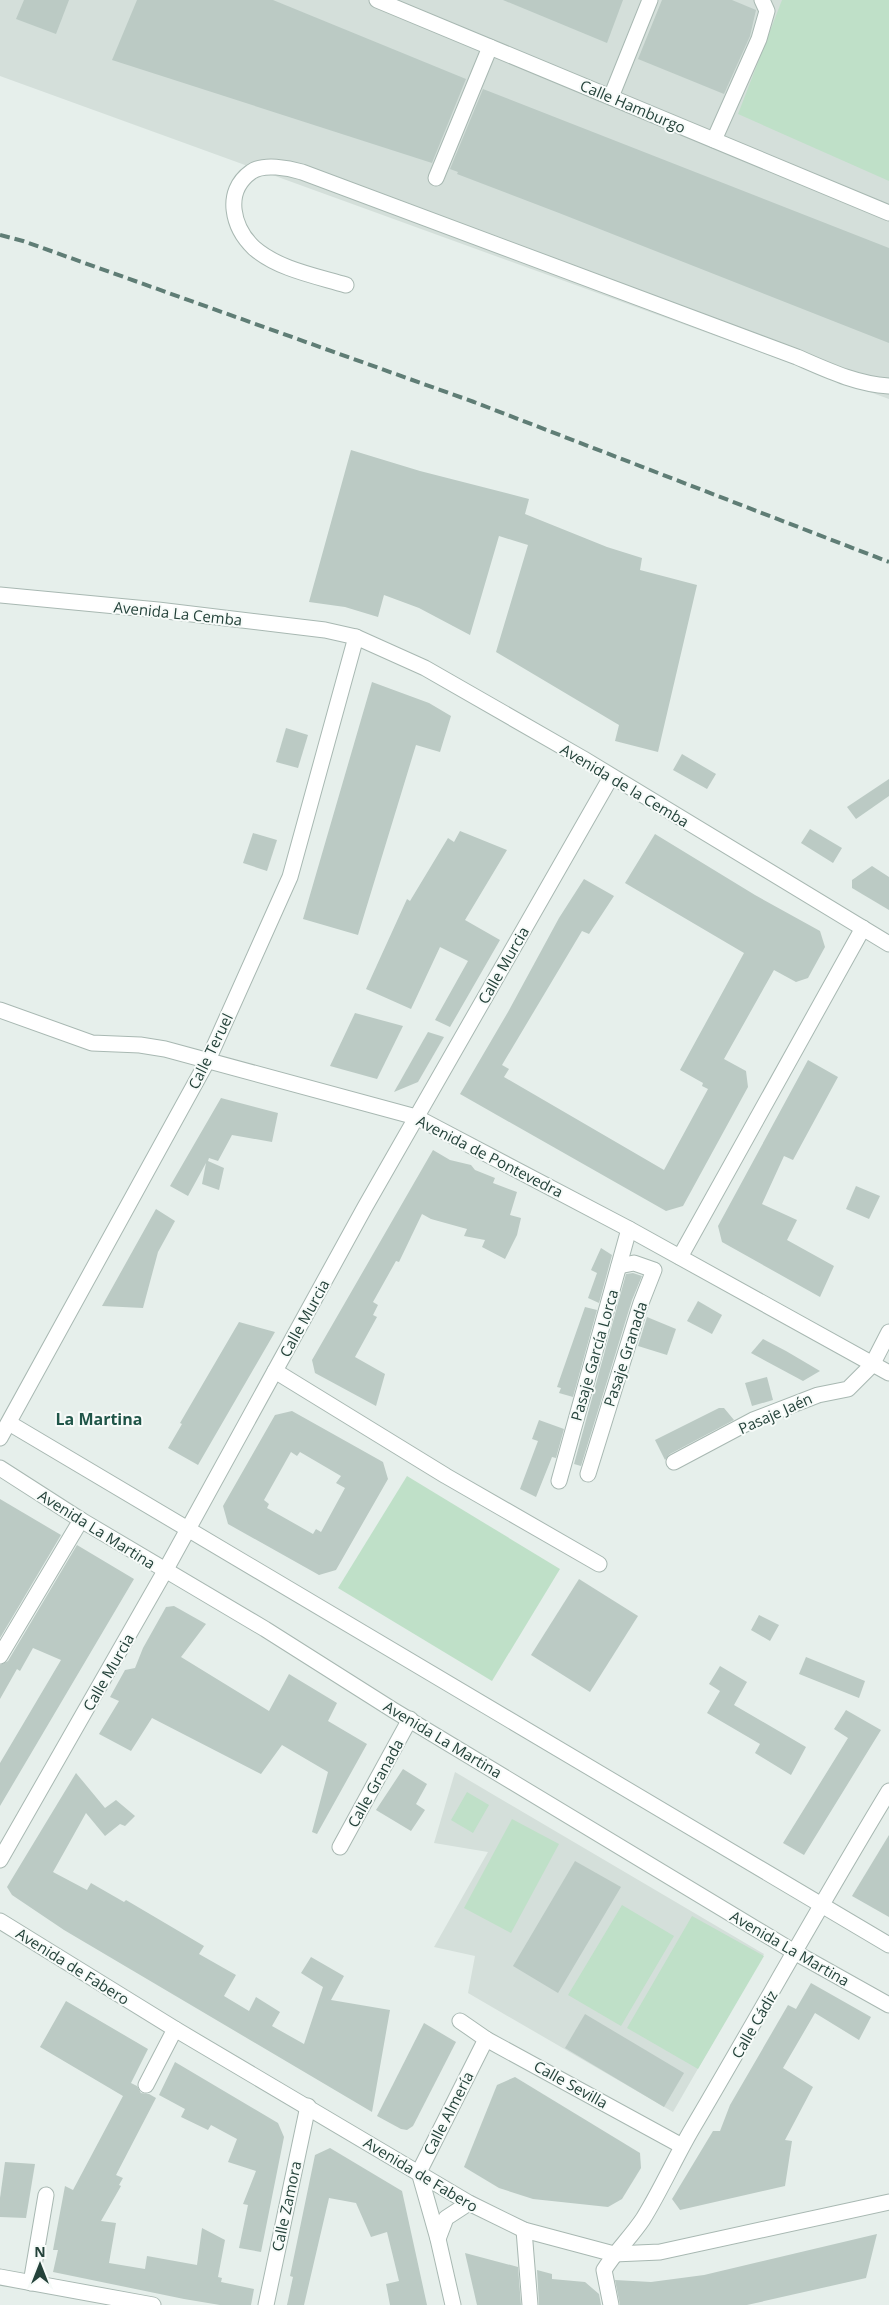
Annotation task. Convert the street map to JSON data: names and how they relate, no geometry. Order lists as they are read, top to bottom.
{
  "streets": {
    "street": [
      "Calle Hamburgo",
      "Avenida La Cemba",
      "Avenida de la Cemba",
      "Calle Murcia",
      "Calle Teruel",
      "Avenida de Pontevedra",
      "Pasaje Granada",
      "Pasaje García Lorca",
      "Pasaje Jaén",
      "Avenida La Martina",
      "Calle Granada",
      "Avenida de Fabero",
      "Calle Cádiz",
      "Calle Sevilla",
      "Calle Almería",
      "Calle Zamora"
    ]
  },
  "crossings": [
    ["Avenida La Cemba", "Avenida de la Cemba"],
    ["Avenida La Cemba", "Calle Teruel"],
    ["Avenida de la Cemba", "Calle Murcia"],
    ["Avenida de la Cemba", "Calle Teruel"],
    ["Calle Murcia", "Avenida de Pontevedra"],
    ["Calle Murcia", "Avenida La Martina"],
    ["Calle Teruel", "Avenida de Pontevedra"],
    ["Avenida de Pontevedra", "Pasaje García Lorca"],
    ["Avenida de Pontevedra", "Pasaje Jaén"],
    ["Pasaje Granada", "Pasaje García Lorca"],
    ["Avenida La Martina", "Calle Granada"],
    ["Avenida La Martina", "Calle Cádiz"],
    ["Avenida de Fabero", "Calle Cádiz"],
    ["Avenida de Fabero", "Calle Almería"],
    ["Avenida de Fabero", "Calle Zamora"],
    ["Calle Cádiz", "Calle Sevilla"],
    ["Calle Sevilla", "Calle Almería"]
  ],
  "districts": ["La Martina"],
  "north": "top"
}
